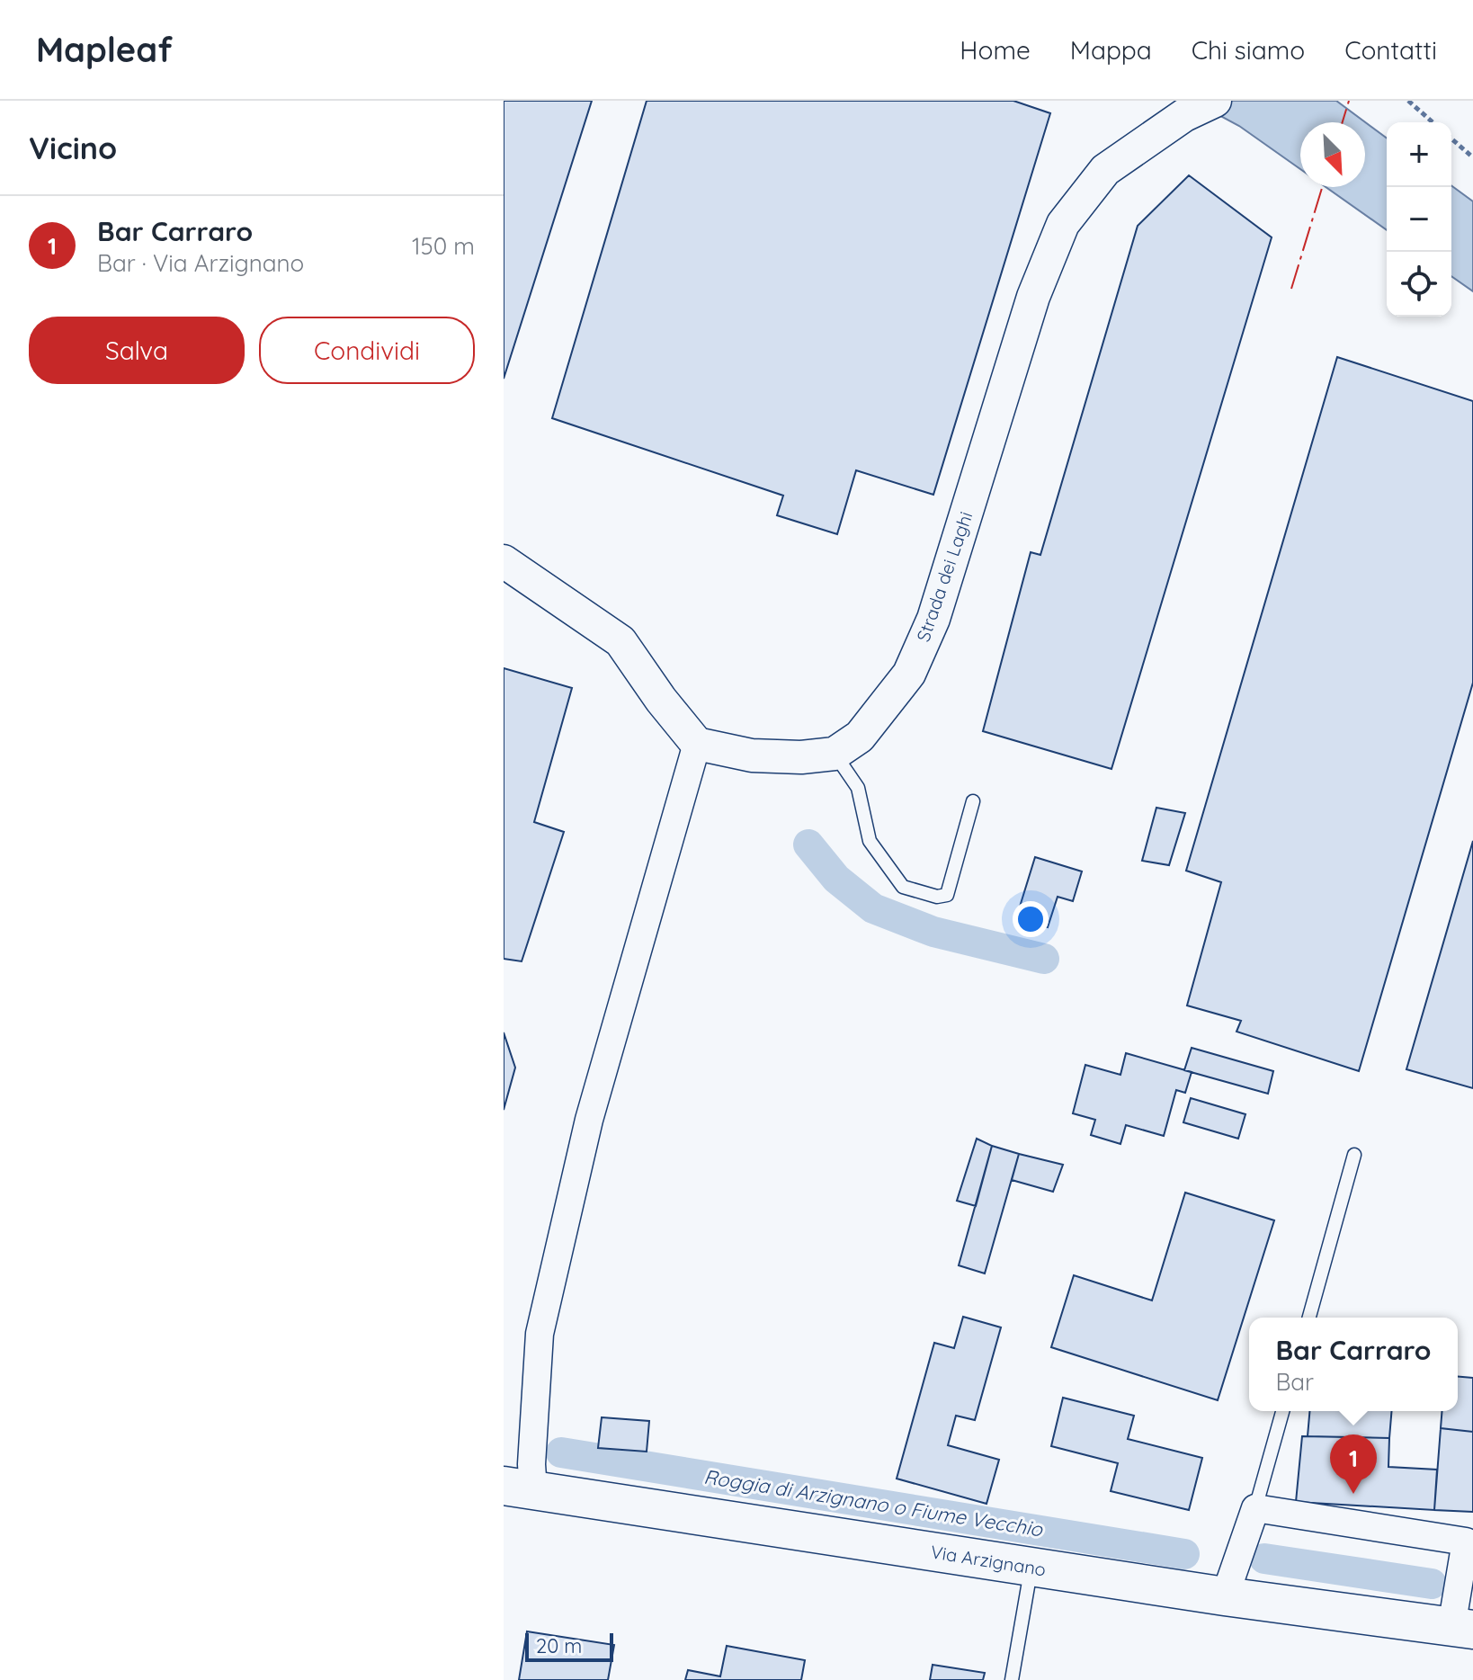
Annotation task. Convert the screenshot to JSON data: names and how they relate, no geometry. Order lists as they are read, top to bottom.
{
  "streets": {
    "main road": ["Via Arzignano"],
    "street": ["Strada dei Laghi"]
  },
  "water": ["Roggia di Arzignano o Fiume Vecchio"],
  "scale_bar": "20 m",
  "north": "bottom right",
  "page": {
    "header": "Mapleaf",
    "nav": [
      "Home",
      "Mappa",
      "Chi siamo",
      "Contatti"
    ],
    "heading": "Vicino",
    "map_buttons": ["+", "−"],
    "list": [
      {
        "mark": "1",
        "name": "Bar Carraro",
        "note": "Bar · Via Arzignano",
        "value": "150 m"
      }
    ],
    "buttons": ["Salva", "Condividi"],
    "popup": ["Bar Carraro", "Bar"],
    "pins": "1",
    "scale": "20 m"
  }
}
